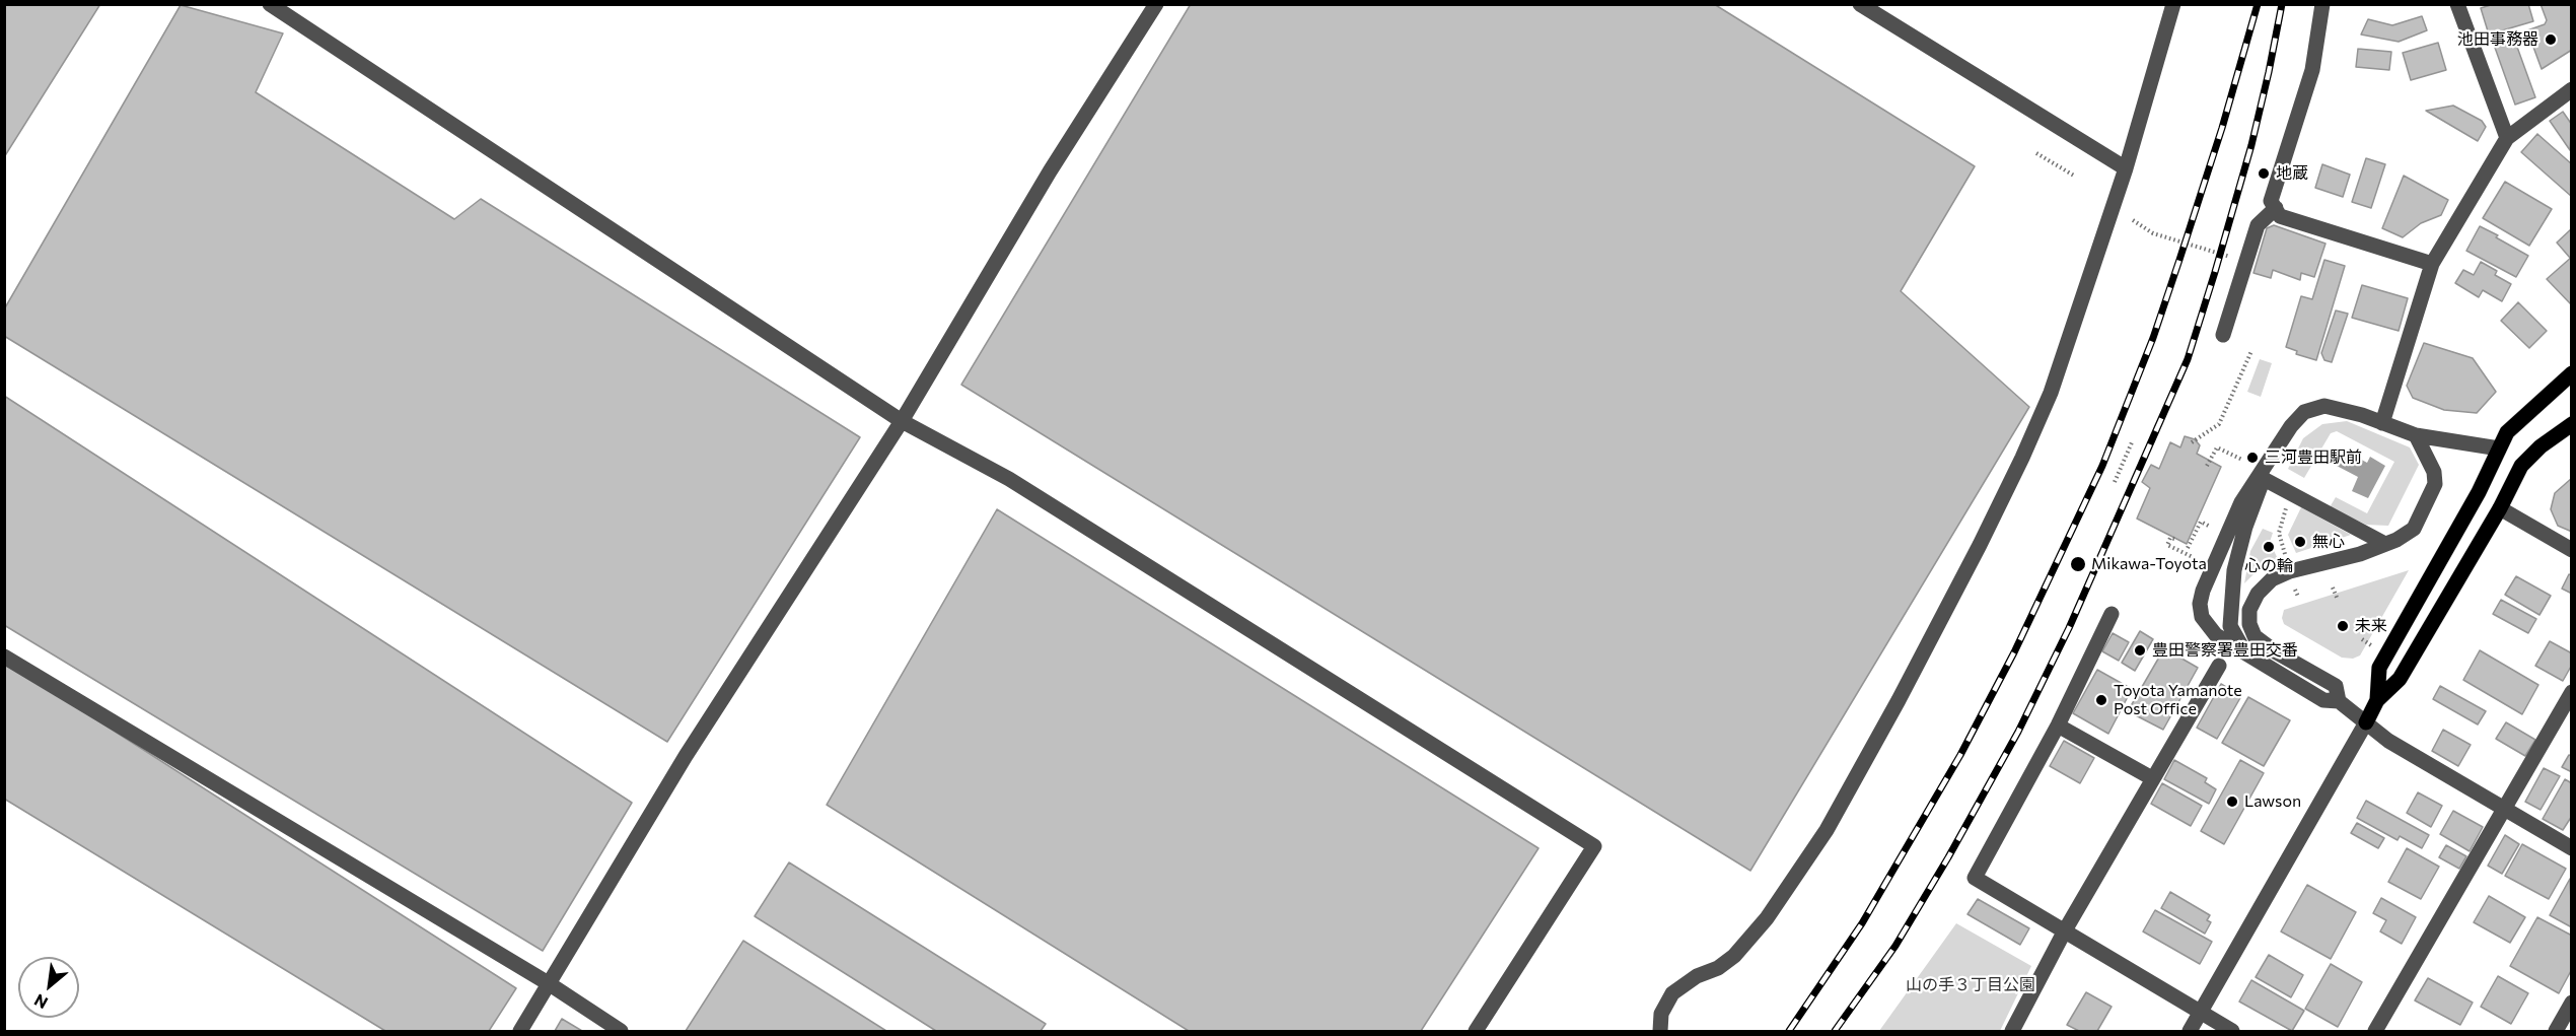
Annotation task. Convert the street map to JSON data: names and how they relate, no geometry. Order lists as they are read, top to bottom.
{
  "parks": ["山の手３丁目公園"],
  "places": [
    "池田事務器",
    "地蔵",
    "三河豊田駅前",
    "無心",
    "心の輪",
    "Mikawa-Toyota",
    "未来",
    "豊田警察署豊田交番",
    "Toyota Yamanote Post Office",
    "Lawson"
  ],
  "north": "bottom left"
}
